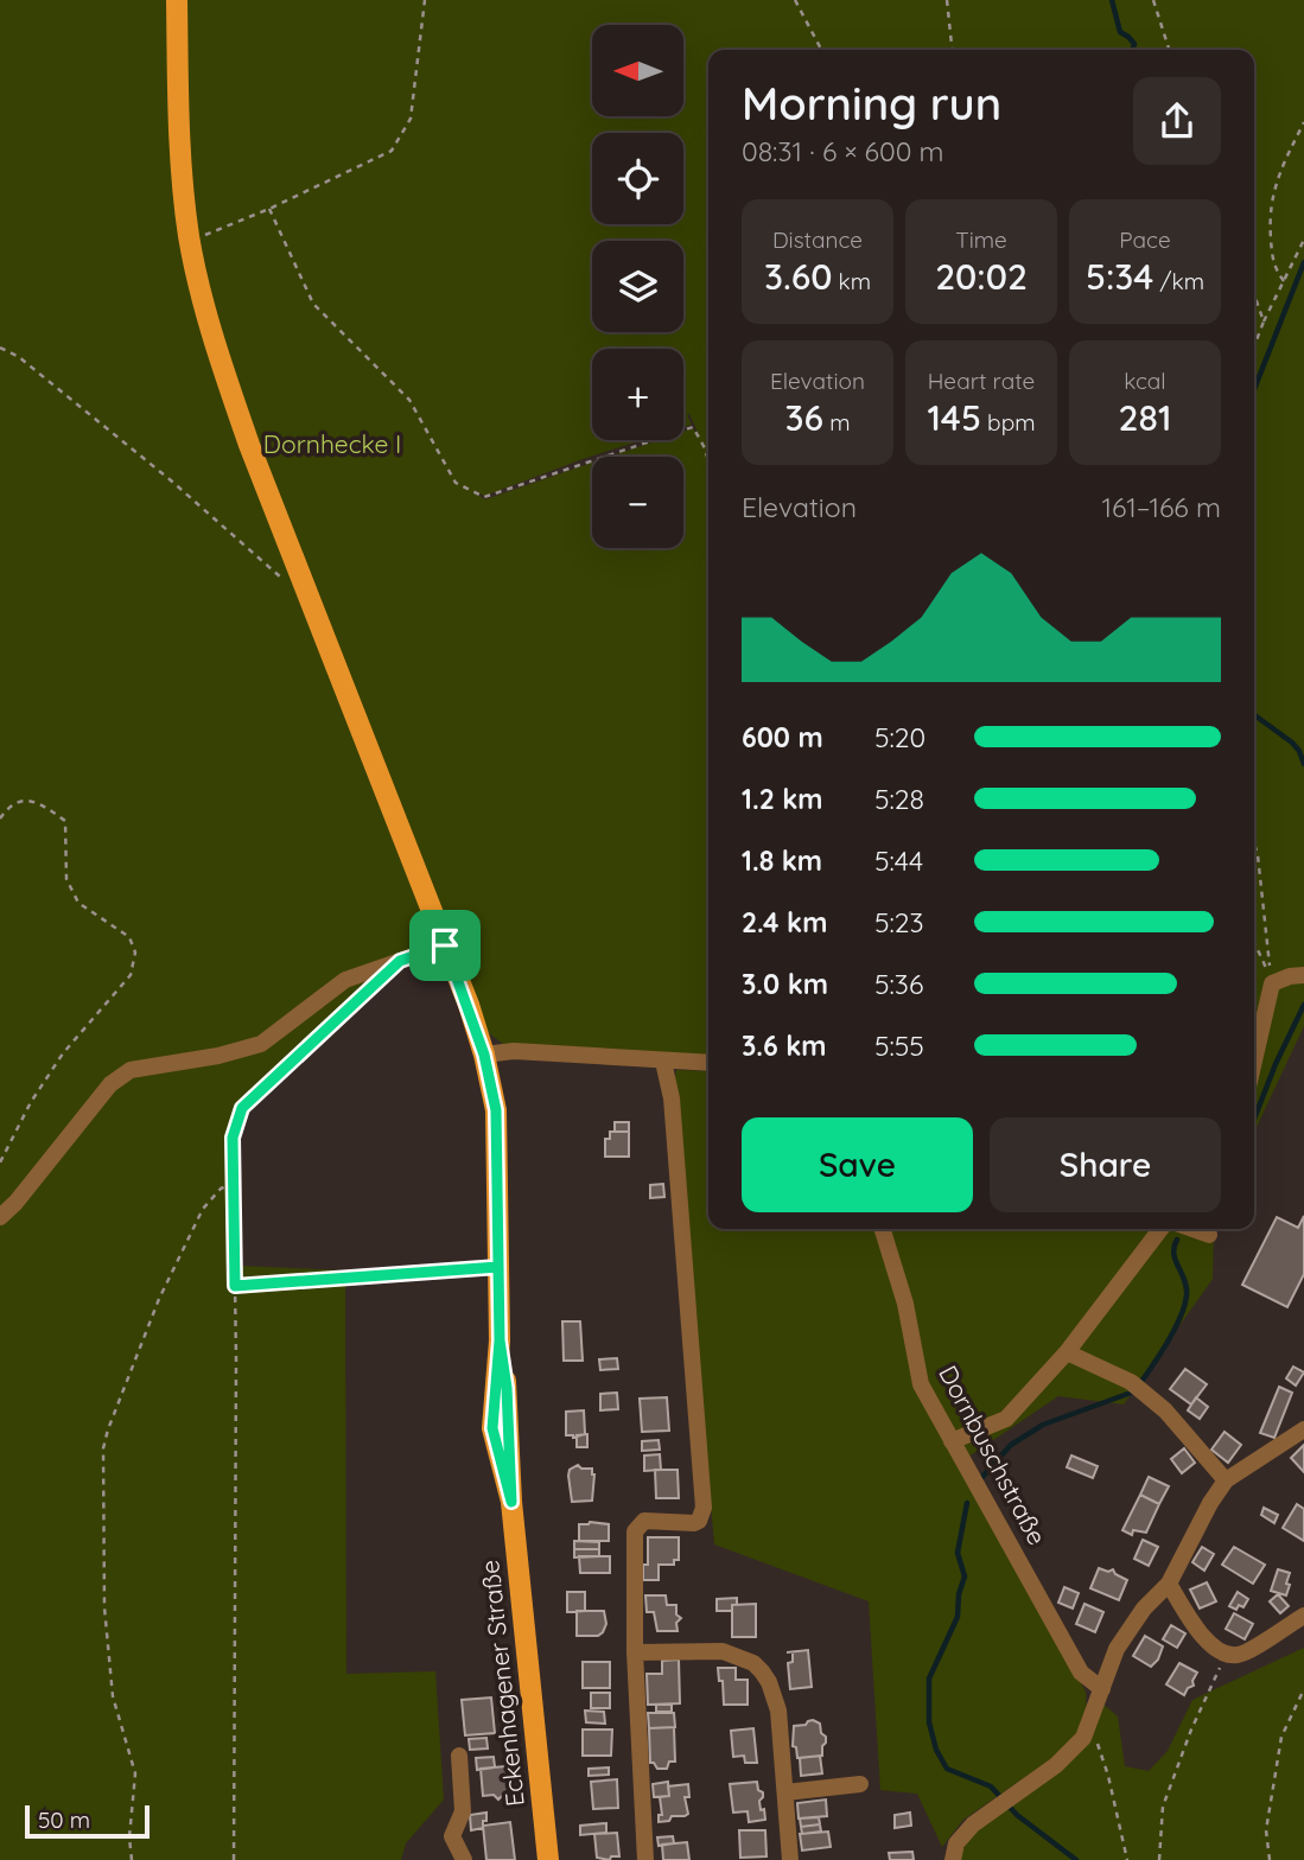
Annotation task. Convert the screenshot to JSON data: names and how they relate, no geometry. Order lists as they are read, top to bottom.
{
  "streets": {
    "main road": ["Eckenhagener Straße"],
    "street": ["Dornbuschstraße"]
  },
  "parks": ["Dornhecke I"],
  "scale_bar": "50 m",
  "north": "left",
  "page": {
    "map_buttons": ["+", "−"],
    "heading": ["Morning run", "08:31 · 6 × 600 m"],
    "stats": [
      ["Distance", "3.60 km"],
      ["Time", "20:02"],
      ["Pace", "5:34 /km"],
      ["Elevation", "36 m"],
      ["Heart rate", "145 bpm"],
      ["kcal", "281"]
    ],
    "chart": ["Elevation", "161–166 m"],
    "list": [
      {
        "name": "600 m",
        "note": "5:20"
      },
      {
        "name": "1.2 km",
        "note": "5:28"
      },
      {
        "name": "1.8 km",
        "note": "5:44"
      },
      {
        "name": "2.4 km",
        "note": "5:23"
      },
      {
        "name": "3.0 km",
        "note": "5:36"
      },
      {
        "name": "3.6 km",
        "note": "5:55"
      }
    ],
    "buttons": ["Save", "Share"],
    "scale": "50 m"
  }
}
